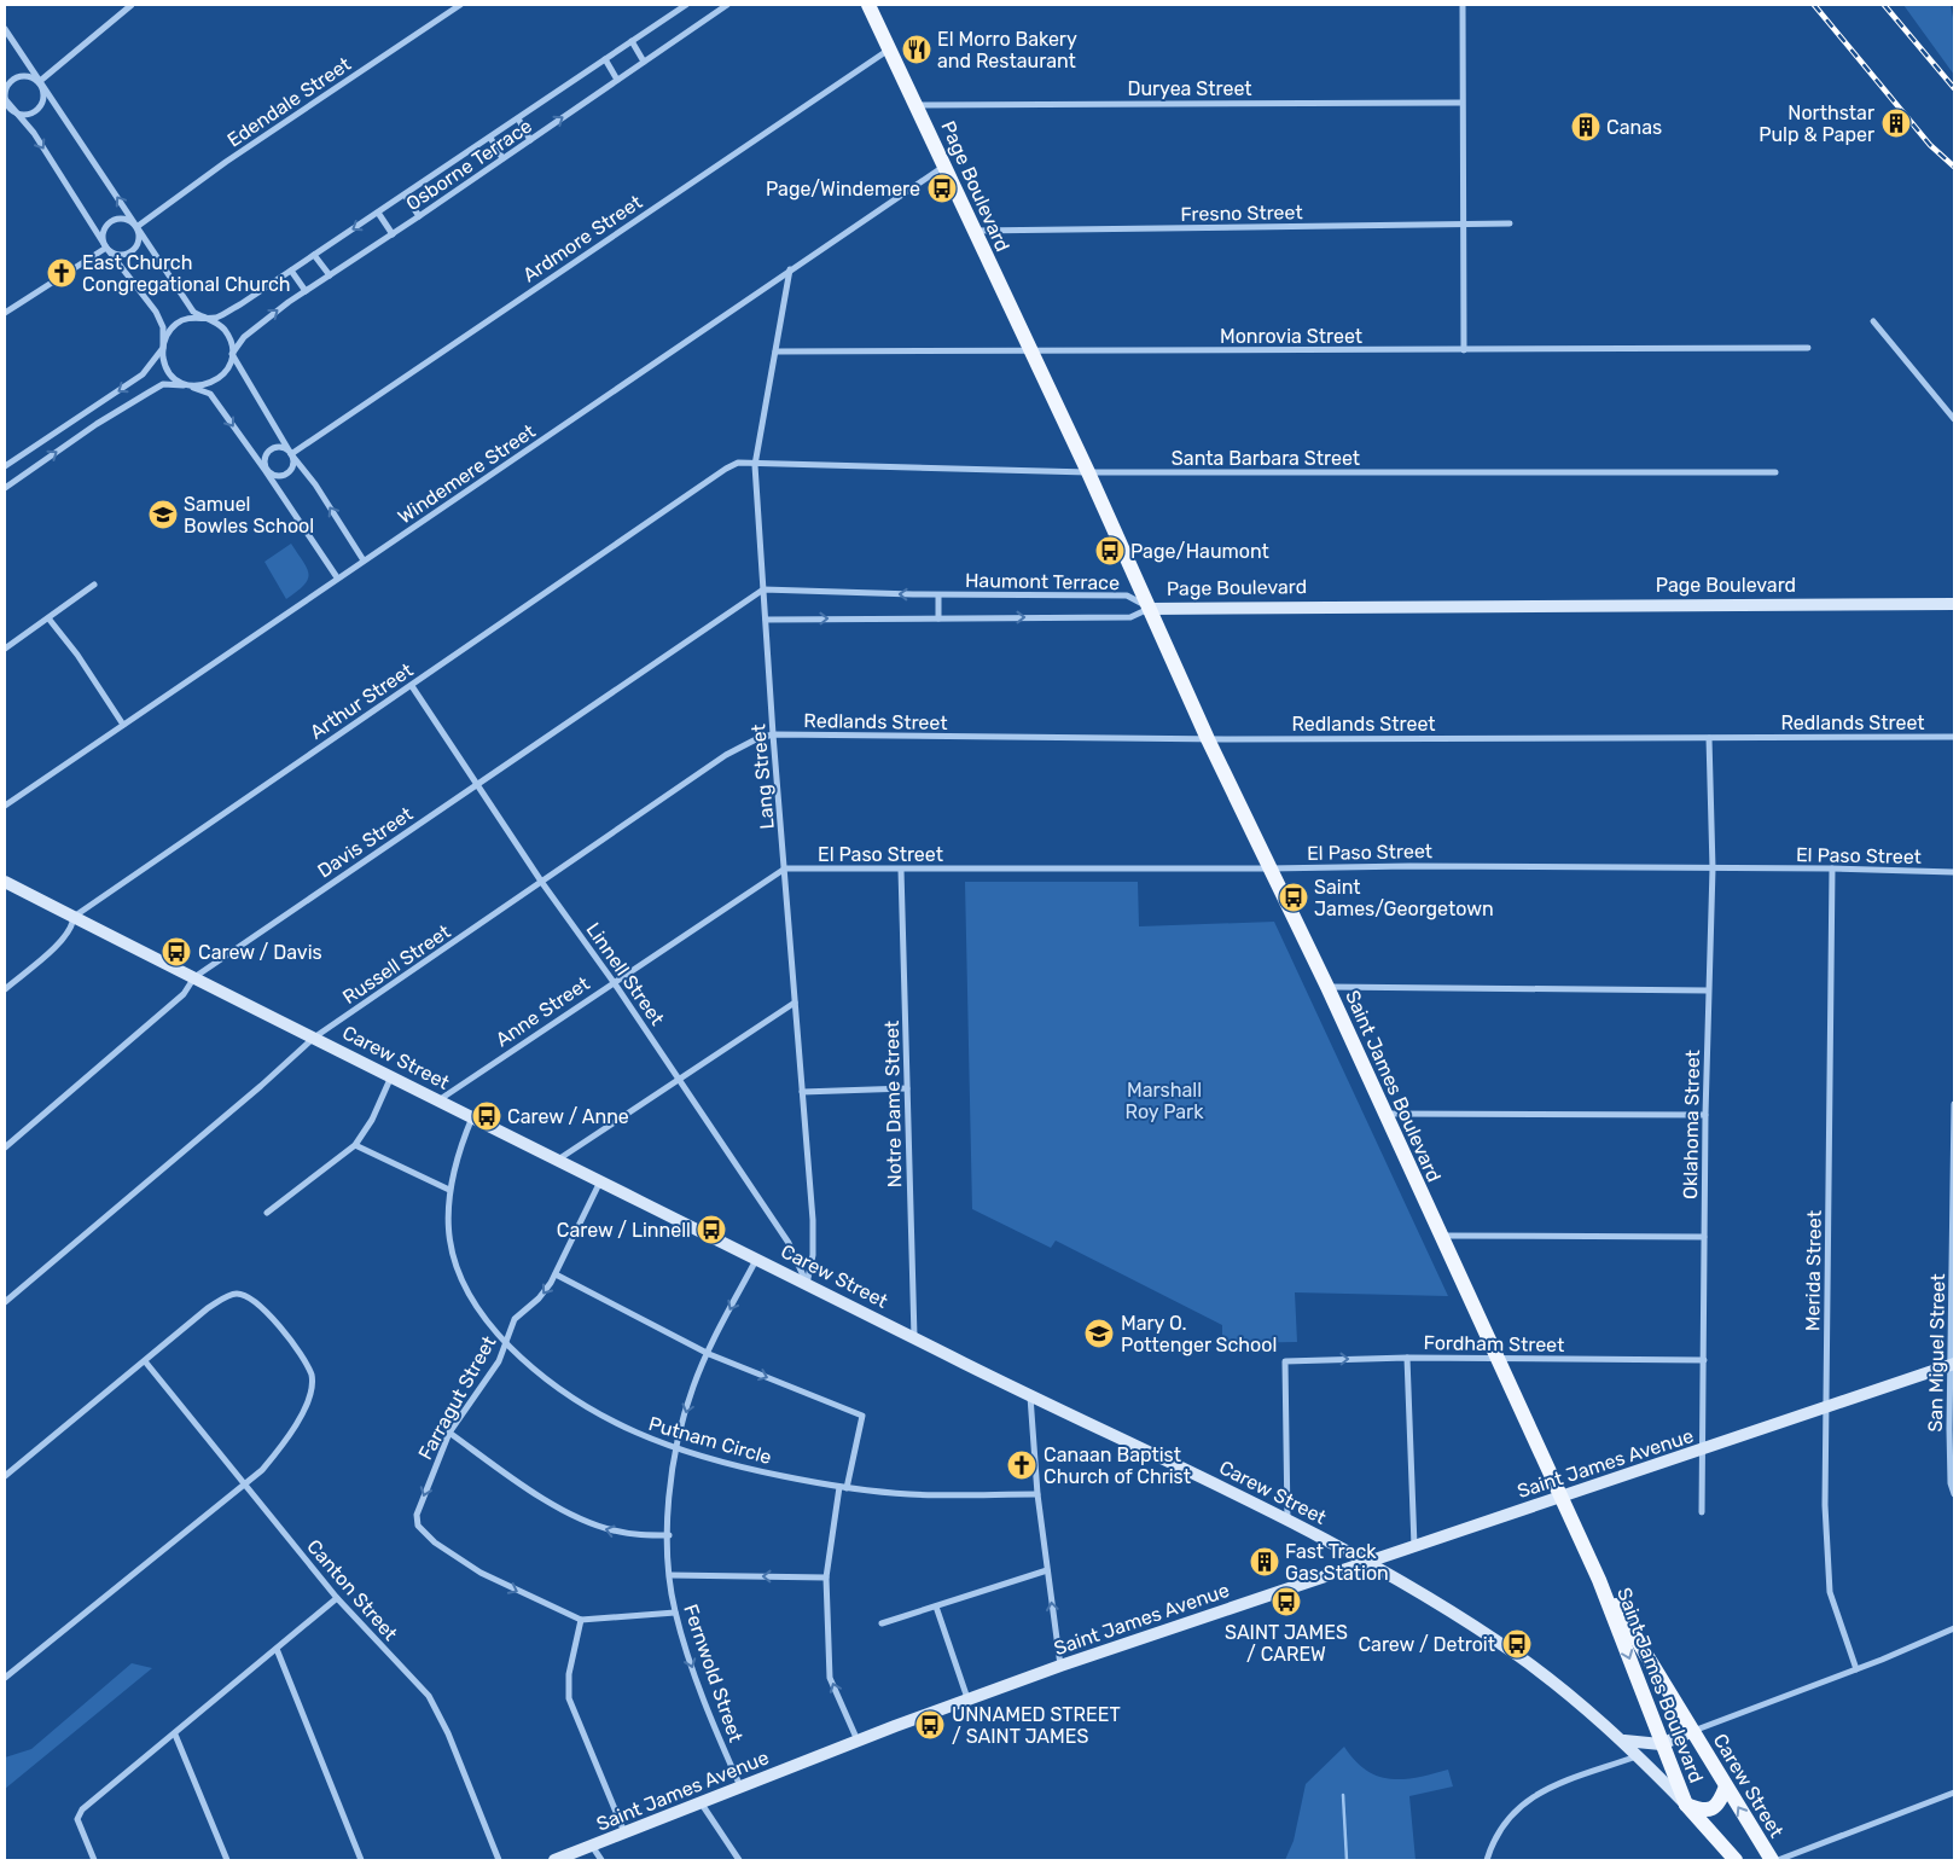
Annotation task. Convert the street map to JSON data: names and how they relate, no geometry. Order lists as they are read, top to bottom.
{
  "streets": {
    "main road": ["Page Boulevard", "Carew Street", "Saint James Boulevard"],
    "street": [
      "Duryea Street",
      "Edendale Street",
      "Osborne Terrace",
      "Fresno Street",
      "Ardmore Street",
      "Monrovia Street",
      "Santa Barbara Street",
      "Windemere Street",
      "Haumont Terrace",
      "Arthur Street",
      "Redlands Street",
      "Lang Street",
      "Davis Street",
      "El Paso Street",
      "Russell Street",
      "Linnell Street",
      "Anne Street",
      "Notre Dame Street",
      "Oklahoma Street",
      "Merida Street",
      "Fordham Street",
      "San Miguel Street",
      "Farragut Street",
      "Putnam Circle",
      "Saint James Avenue",
      "Canton Street",
      "Fernwold Street"
    ]
  },
  "crossings": [
    ["Duryea Street", "Page Boulevard"],
    ["Page Boulevard", "Fresno Street"],
    ["Page Boulevard", "Ardmore Street"],
    ["Page Boulevard", "Monrovia Street"],
    ["Page Boulevard", "Santa Barbara Street"],
    ["Page Boulevard", "Windemere Street"],
    ["Page Boulevard", "Haumont Terrace"],
    ["Page Boulevard", "Saint James Boulevard"],
    ["Monrovia Street", "Lang Street"],
    ["Santa Barbara Street", "Arthur Street"],
    ["Santa Barbara Street", "Lang Street"],
    ["Windemere Street", "Lang Street"],
    ["Haumont Terrace", "Lang Street"],
    ["Haumont Terrace", "Davis Street"],
    ["Haumont Terrace", "Saint James Boulevard"],
    ["Arthur Street", "Lang Street"],
    ["Arthur Street", "Linnell Street"],
    ["Arthur Street", "Carew Street"],
    ["Redlands Street", "Lang Street"],
    ["Redlands Street", "Russell Street"],
    ["Redlands Street", "Saint James Boulevard"],
    ["Redlands Street", "Oklahoma Street"],
    ["Lang Street", "Davis Street"],
    ["Lang Street", "El Paso Street"],
    ["Lang Street", "Russell Street"],
    ["Lang Street", "Linnell Street"],
    ["Lang Street", "Anne Street"],
    ["Lang Street", "Carew Street"],
    ["Davis Street", "Linnell Street"],
    ["Davis Street", "Carew Street"],
    ["El Paso Street", "Anne Street"],
    ["El Paso Street", "Saint James Boulevard"],
    ["El Paso Street", "Notre Dame Street"],
    ["El Paso Street", "Oklahoma Street"],
    ["El Paso Street", "Merida Street"],
    ["Russell Street", "Linnell Street"],
    ["Russell Street", "Carew Street"],
    ["Linnell Street", "Anne Street"],
    ["Linnell Street", "Carew Street"],
    ["Anne Street", "Carew Street"],
    ["Carew Street", "Saint James Boulevard"],
    ["Carew Street", "Notre Dame Street"],
    ["Carew Street", "Fordham Street"],
    ["Carew Street", "Farragut Street"],
    ["Carew Street", "Putnam Circle"],
    ["Carew Street", "Saint James Avenue"],
    ["Carew Street", "Fernwold Street"],
    ["Saint James Boulevard", "Fordham Street"],
    ["Saint James Boulevard", "Saint James Avenue"],
    ["Oklahoma Street", "Fordham Street"],
    ["Oklahoma Street", "Saint James Avenue"],
    ["Merida Street", "Saint James Avenue"],
    ["San Miguel Street", "Saint James Avenue"],
    ["Farragut Street", "Putnam Circle"],
    ["Putnam Circle", "Fernwold Street"],
    ["Saint James Avenue", "Fernwold Street"]
  ],
  "one_way": ["Fernwold Street"],
  "parks": ["Marshall Roy Park"],
  "places": {
    "restaurant": ["El Morro Bakery and Restaurant"],
    "building": ["Northstar Pulp & Paper", "Canas", "Fast Track Gas Station"],
    "bus stop": [
      "Page/Windemere",
      "Page/Haumont",
      "Saint James/Georgetown",
      "Carew / Davis",
      "Carew / Anne",
      "Carew / Linnell",
      "SAINT JAMES / CAREW",
      "Carew / Detroit",
      "UNNAMED STREET / SAINT JAMES"
    ],
    "church": ["East Church Congregational Church", "Canaan Baptist Church of Christ"],
    "school or university": ["Samuel Bowles School", "Mary O. Pottenger School"]
  }
}
